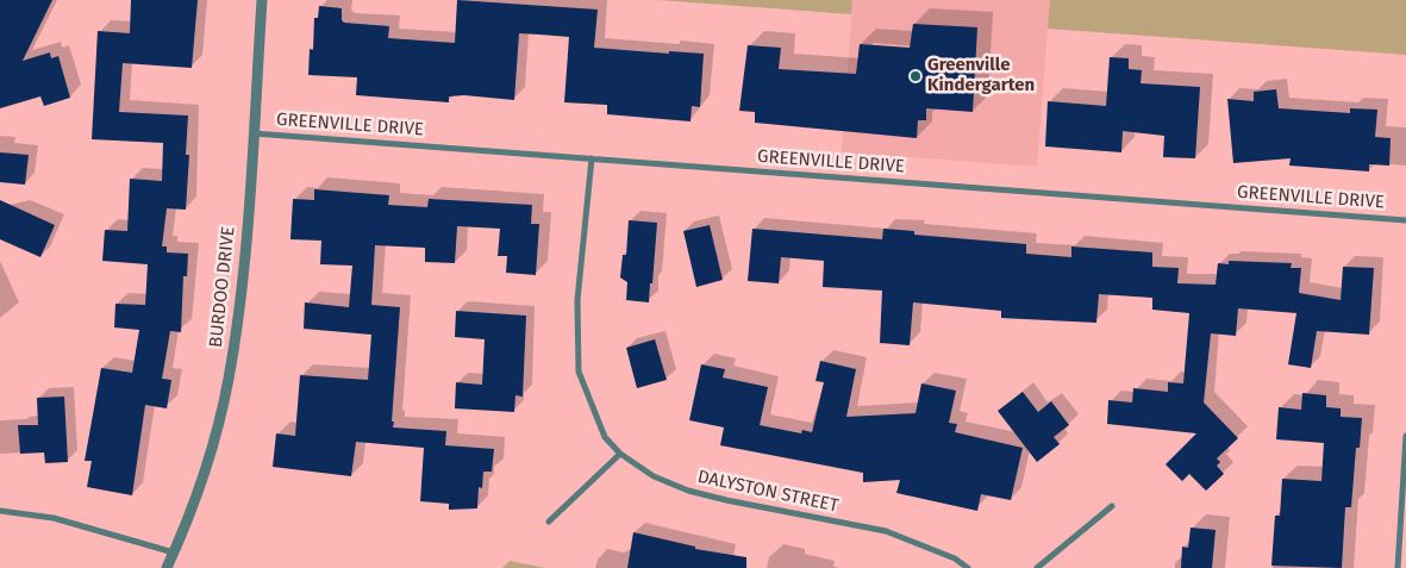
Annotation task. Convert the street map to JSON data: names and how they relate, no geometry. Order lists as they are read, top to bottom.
{
  "streets": {
    "street": ["GREENVILLE DRIVE", "BURDOO DRIVE", "DALYSTON STREET"]
  },
  "crossings": [
    ["GREENVILLE DRIVE", "BURDOO DRIVE"],
    ["GREENVILLE DRIVE", "DALYSTON STREET"]
  ],
  "places": ["Greenville Kindergarten"]
}
